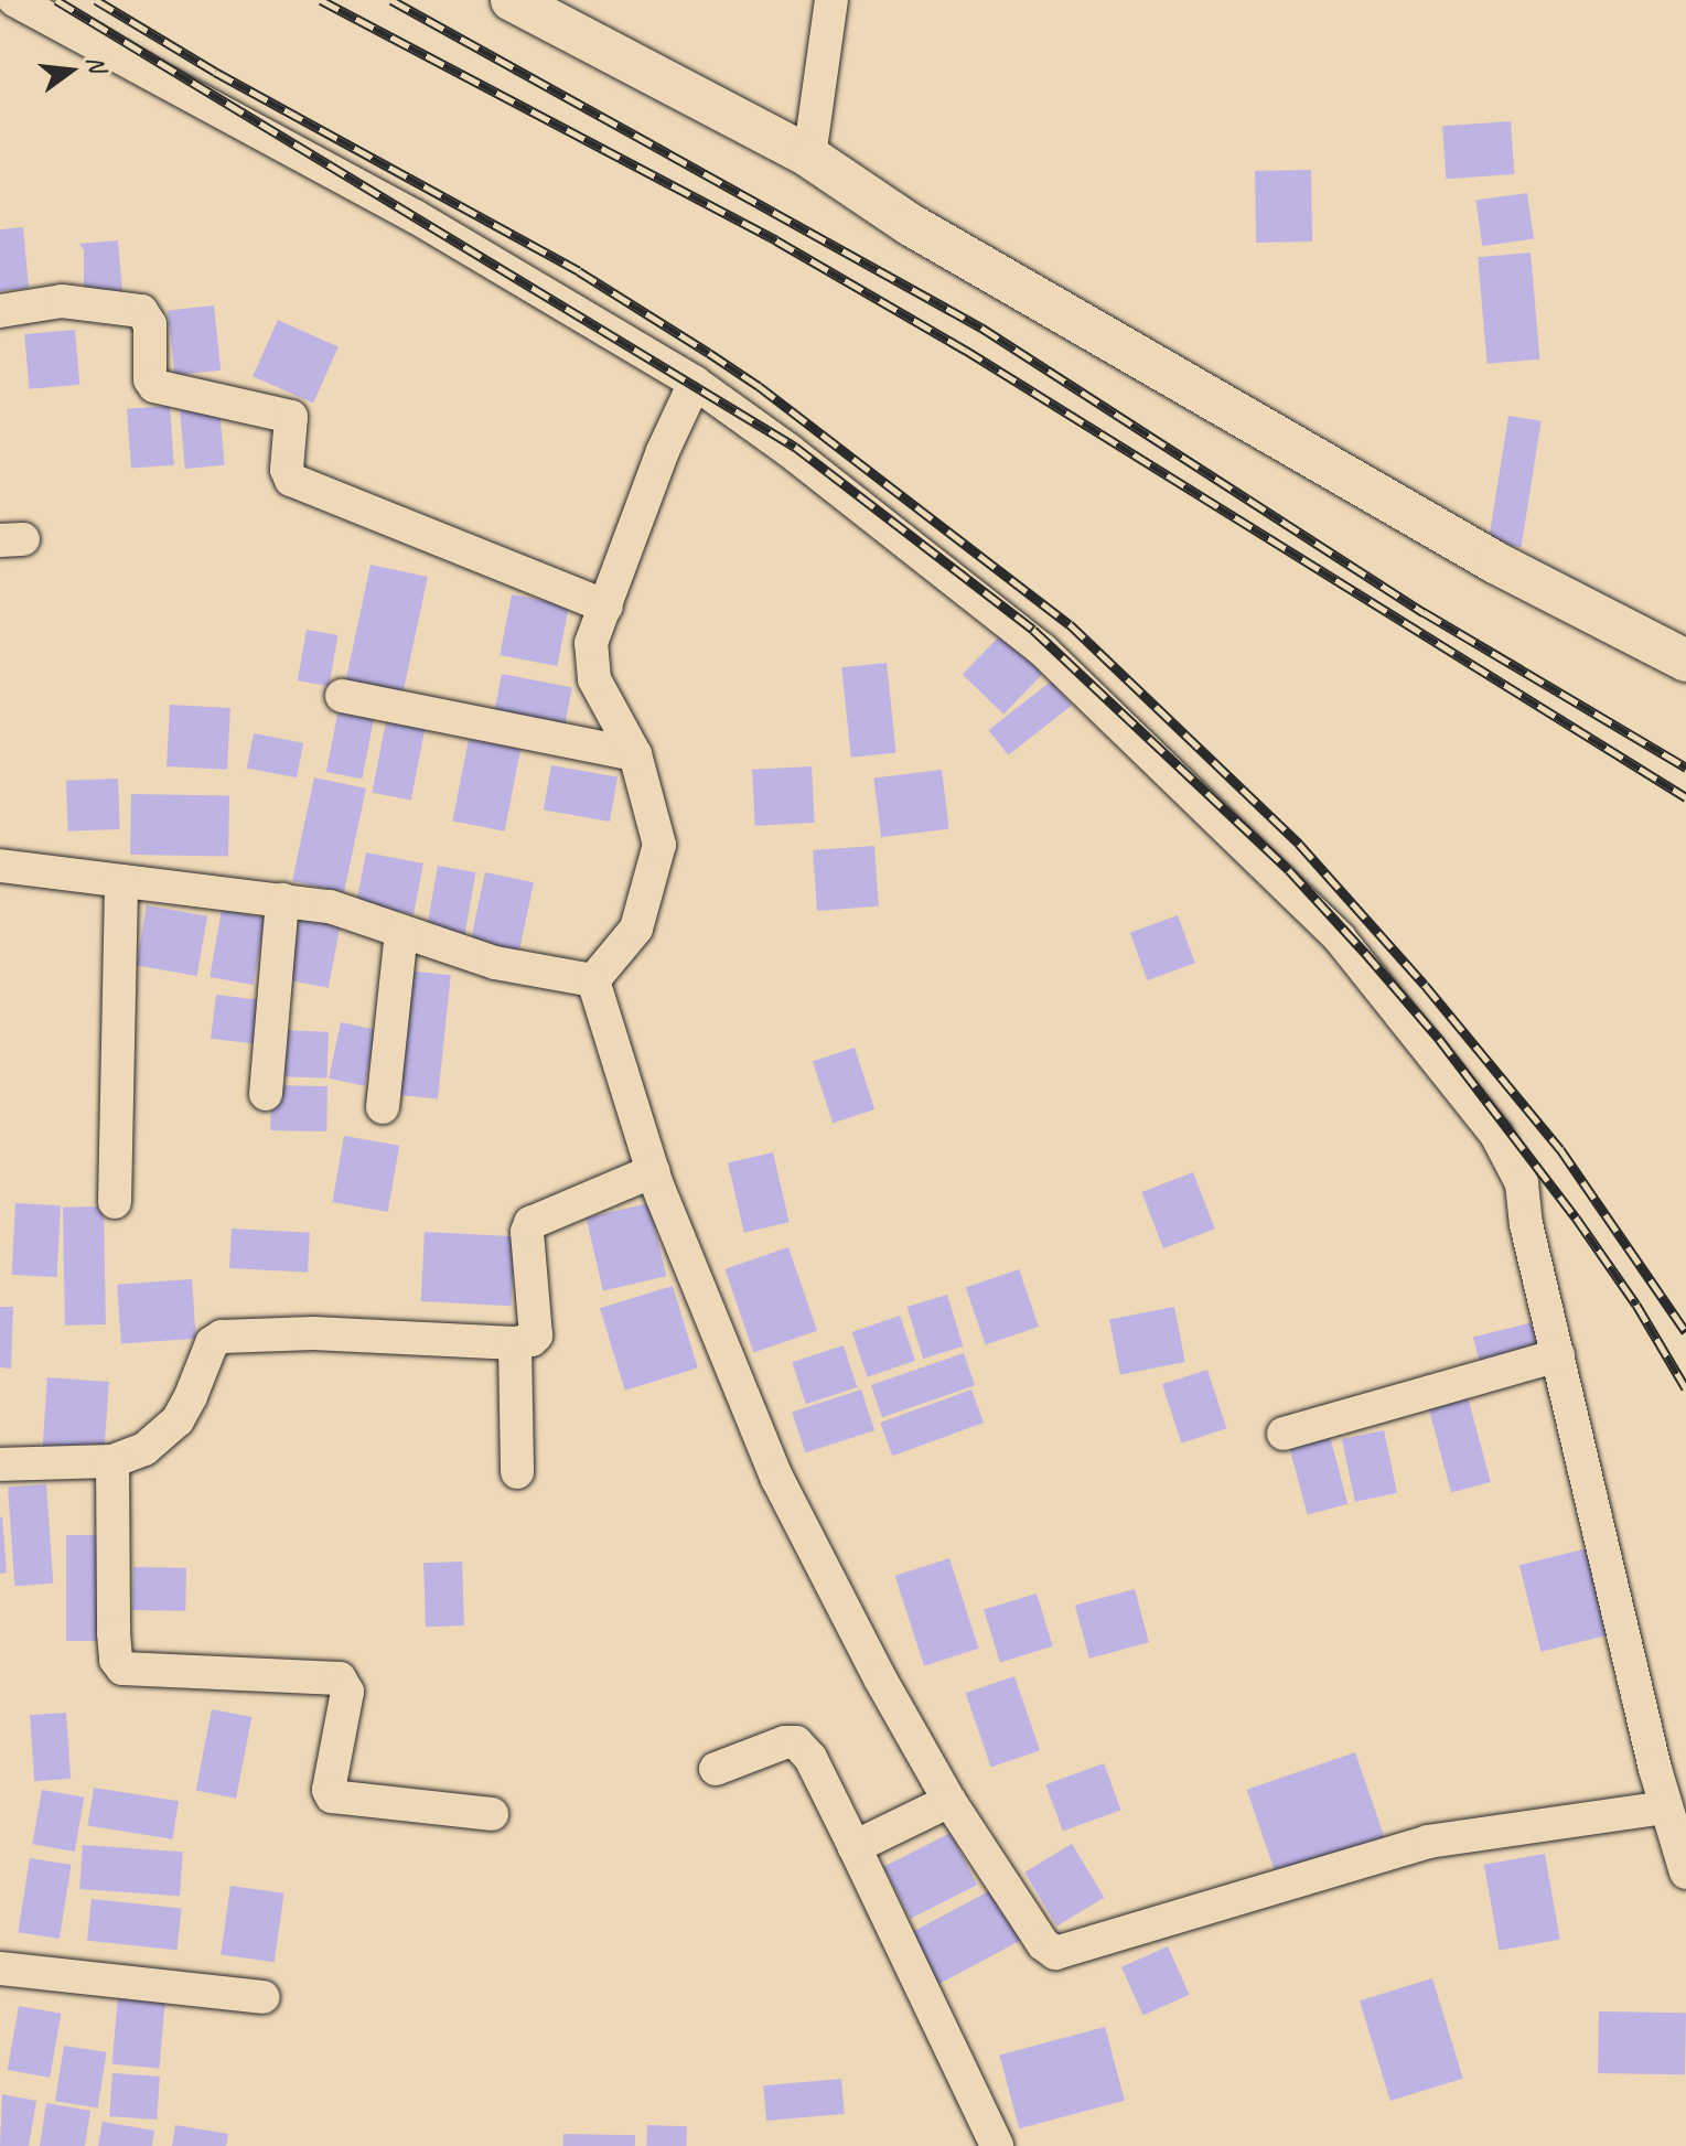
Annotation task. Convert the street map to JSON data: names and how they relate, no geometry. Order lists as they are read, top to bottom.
{
  "north": "right"
}
